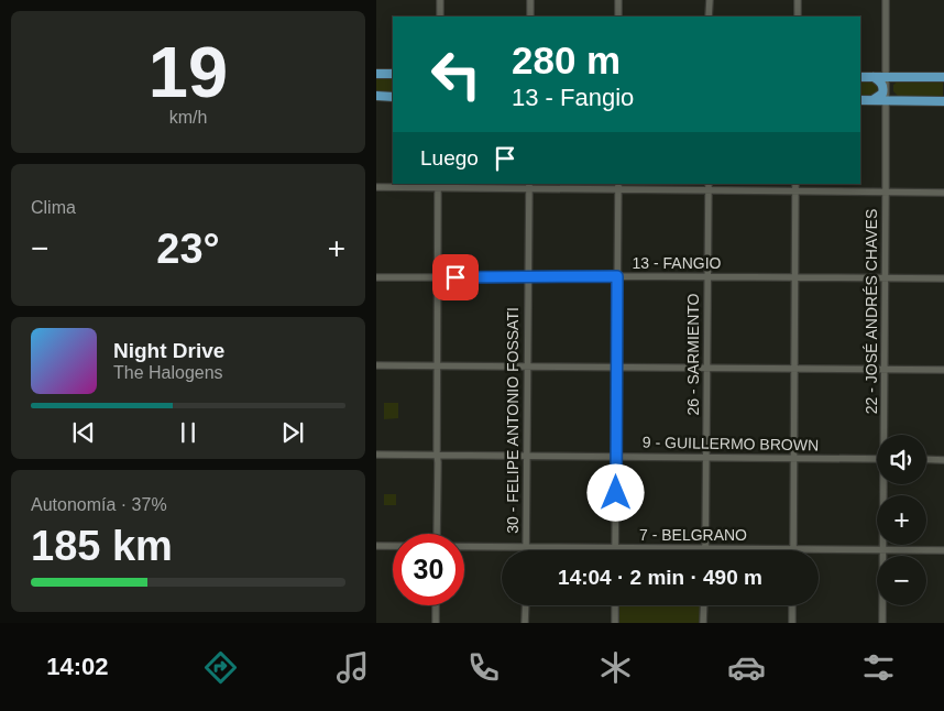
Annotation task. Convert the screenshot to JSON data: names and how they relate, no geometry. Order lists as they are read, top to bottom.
{
  "streets": {
    "street": [
      "13 - FANGIO",
      "22 - JOSÉ ANDRÉS CHAVES",
      "26 - SARMIENTO",
      "30 - FELIPE ANTONIO FOSSATI",
      "9 - GUILLERMO BROWN",
      "7 - BELGRANO"
    ]
  },
  "crossings": [
    ["13 - FANGIO", "22 - JOSÉ ANDRÉS CHAVES"],
    ["13 - FANGIO", "26 - SARMIENTO"],
    ["13 - FANGIO", "30 - FELIPE ANTONIO FOSSATI"],
    ["22 - JOSÉ ANDRÉS CHAVES", "7 - BELGRANO"],
    ["26 - SARMIENTO", "9 - GUILLERMO BROWN"],
    ["26 - SARMIENTO", "7 - BELGRANO"],
    ["30 - FELIPE ANTONIO FOSSATI", "9 - GUILLERMO BROWN"],
    ["30 - FELIPE ANTONIO FOSSATI", "7 - BELGRANO"]
  ],
  "page": {
    "tile": [
      ["19", "km/h"],
      "Clima",
      ["Autonomía · 37%", "185 km"]
    ],
    "turn": ["280 m", "13 - Fangio"],
    "then": "Luego",
    "heat": ["−", "23°", "+"],
    "song": ["Night Drive", "The Halogens"],
    "map_buttons": ["+", "−"],
    "limit": "30",
    "trip": "14:04 · 2 min · 490 m",
    "tabs": "14:02"
  }
}
